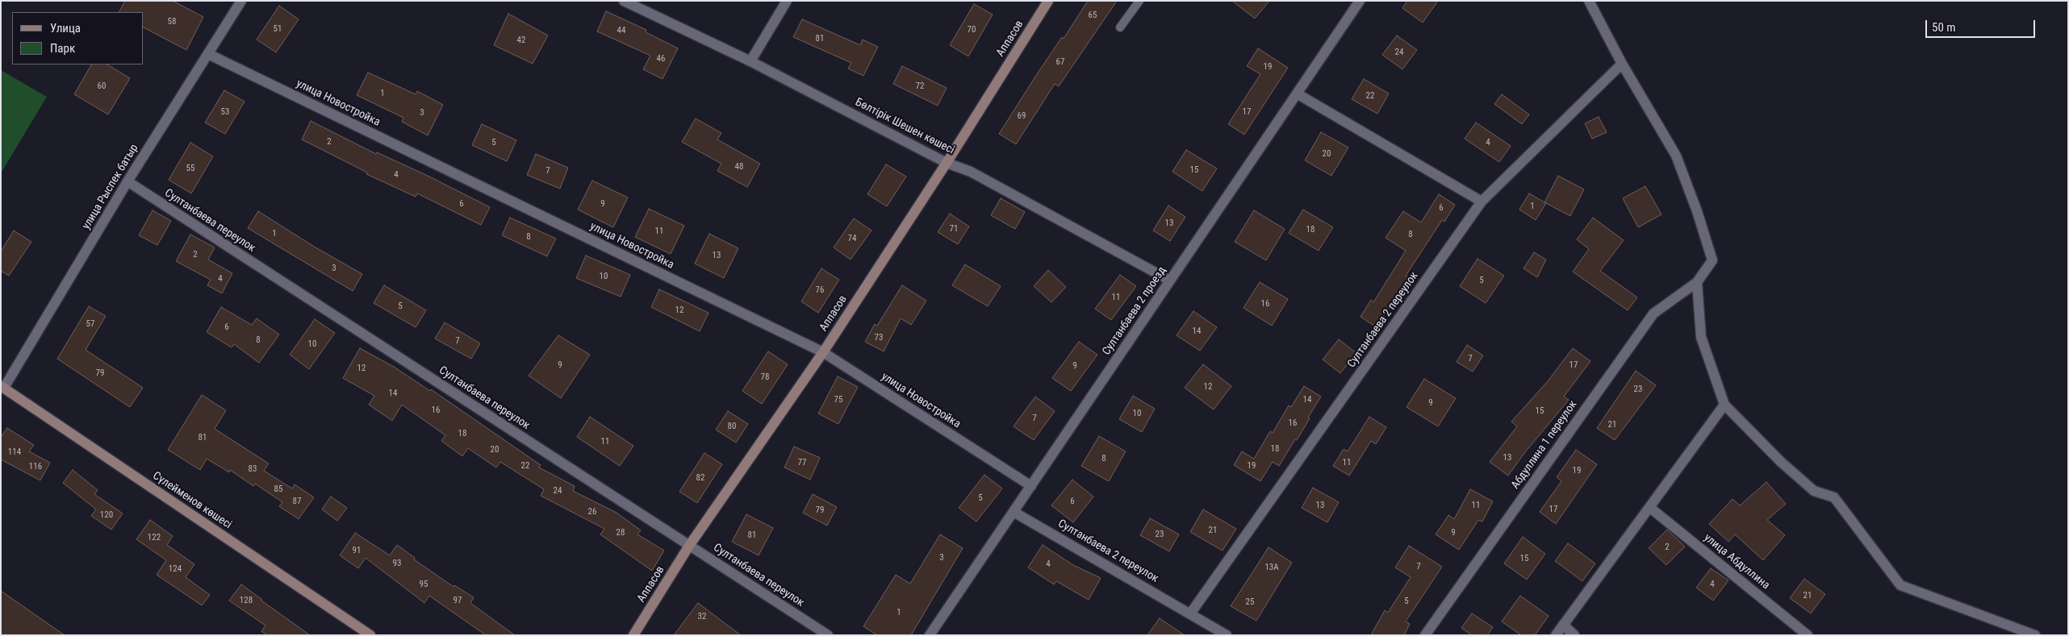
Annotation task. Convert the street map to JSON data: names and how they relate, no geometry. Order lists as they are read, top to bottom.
{
  "streets": {
    "street": [
      "Аппасов",
      "улица Новостройка",
      "Бөлтірік Шешен көшесі",
      "улица Рыспек батыр",
      "Султанбаева переулок",
      "Султанбаева 2 проезд",
      "Султанбаева 2 переулок",
      "Абдуллина 1 переулок",
      "Сүлейменов көшесі",
      "улица Абдуллина"
    ]
  },
  "crossings": [
    ["Аппасов", "улица Новостройка"],
    ["Аппасов", "Бөлтірік Шешен көшесі"],
    ["Аппасов", "Султанбаева переулок"],
    ["улица Новостройка", "улица Рыспек батыр"],
    ["улица Новостройка", "Султанбаева 2 проезд"],
    ["Бөлтірік Шешен көшесі", "Султанбаева 2 проезд"],
    ["улица Рыспек батыр", "Султанбаева переулок"],
    ["улица Рыспек батыр", "Сүлейменов көшесі"],
    ["Султанбаева 2 проезд", "Султанбаева 2 переулок"],
    ["Султанбаева 2 переулок", "Абдуллина 1 переулок"]
  ],
  "house_numbers": [
    "65",
    "58",
    "51",
    "70",
    "44",
    "81",
    "42",
    "24",
    "46",
    "67",
    "19",
    "60",
    "72",
    "1",
    "22",
    "53",
    "17",
    "3",
    "69",
    "2",
    "5",
    "4",
    "20",
    "48",
    "55",
    "15",
    "7",
    "4",
    "6",
    "9",
    "1",
    "6",
    "13",
    "71",
    "18",
    "11",
    "1",
    "8",
    "8",
    "74",
    "2",
    "13",
    "3",
    "10",
    "4",
    "5",
    "76",
    "11",
    "16",
    "5",
    "12",
    "57",
    "6",
    "14",
    "73",
    "8",
    "7",
    "10",
    "7",
    "9",
    "17",
    "9",
    "12",
    "79",
    "78",
    "12",
    "23",
    "14",
    "75",
    "14",
    "9",
    "16",
    "15",
    "10",
    "7",
    "16",
    "21",
    "80",
    "18",
    "81",
    "11",
    "18",
    "20",
    "114",
    "13",
    "8",
    "77",
    "11",
    "22",
    "19",
    "116",
    "83",
    "19",
    "82",
    "85",
    "24",
    "5",
    "87",
    "6",
    "13",
    "11",
    "17",
    "79",
    "26",
    "120",
    "21",
    "28",
    "9",
    "23",
    "81",
    "122",
    "2",
    "91",
    "3",
    "15",
    "93",
    "4",
    "7",
    "13А",
    "124",
    "95",
    "4",
    "21",
    "128",
    "97",
    "5",
    "25",
    "1",
    "32"
  ],
  "legend": ["Улица", "Парк"],
  "scale_bar": "50 m"
}
